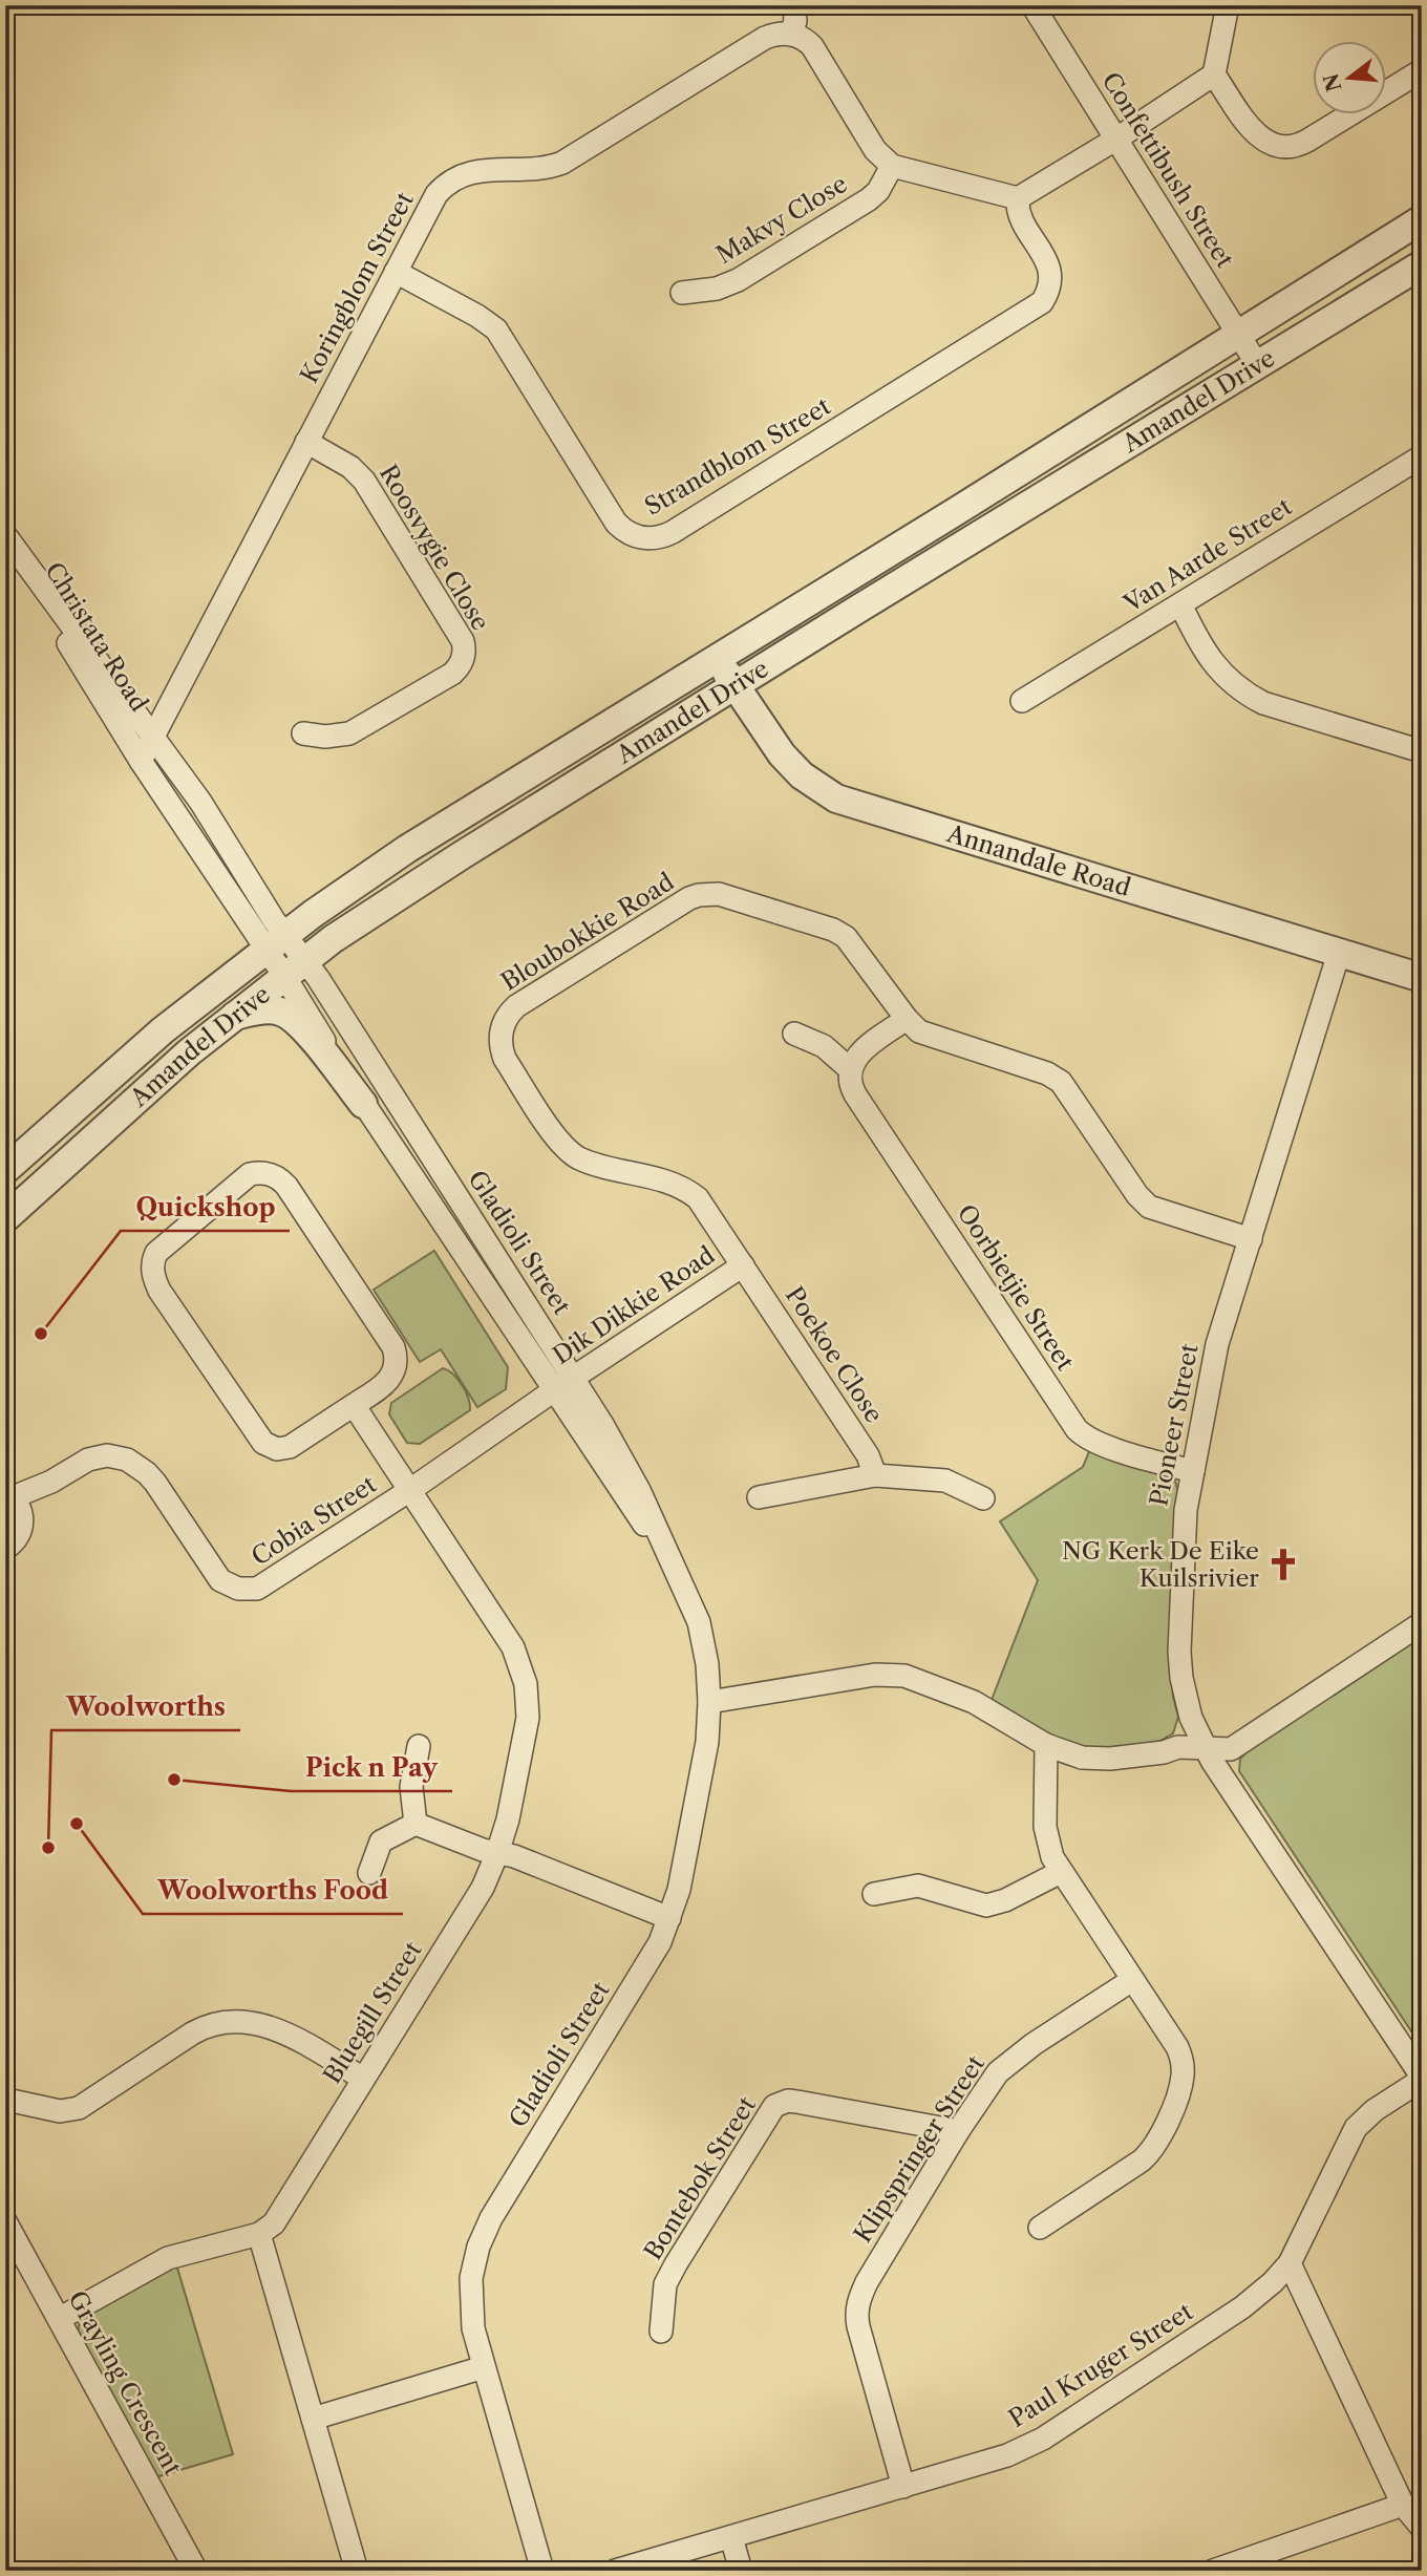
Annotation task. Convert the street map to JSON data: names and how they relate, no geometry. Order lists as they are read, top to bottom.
{
  "streets": {
    "street": [
      "Confettibush Street",
      "Makvy Close",
      "Koringblom Street",
      "Amandel Drive",
      "Strandblom Street",
      "Roosvygie Close",
      "Van Aarde Street",
      "Christata Road",
      "Annandale Road",
      "Bloubokkie Road",
      "Gladioli Street",
      "Oorbietjie Street",
      "Dik Dikkie Road",
      "Poekoe Close",
      "Pioneer Street",
      "Cobia Street",
      "Bluegill Street",
      "Klipspringer Street",
      "Bontebok Street",
      "Paul Kruger Street",
      "Grayling Crescent"
    ]
  },
  "crossings": [
    ["Confettibush Street", "Amandel Drive"],
    ["Koringblom Street", "Strandblom Street"],
    ["Koringblom Street", "Roosvygie Close"],
    ["Koringblom Street", "Christata Road"],
    ["Amandel Drive", "Annandale Road"],
    ["Amandel Drive", "Gladioli Street"],
    ["Annandale Road", "Pioneer Street"],
    ["Bloubokkie Road", "Dik Dikkie Road"],
    ["Bloubokkie Road", "Poekoe Close"],
    ["Bloubokkie Road", "Pioneer Street"],
    ["Gladioli Street", "Dik Dikkie Road"],
    ["Gladioli Street", "Cobia Street"],
    ["Oorbietjie Street", "Pioneer Street"],
    ["Dik Dikkie Road", "Poekoe Close"],
    ["Dik Dikkie Road", "Cobia Street"],
    ["Pioneer Street", "Paul Kruger Street"],
    ["Cobia Street", "Bluegill Street"],
    ["Klipspringer Street", "Bontebok Street"],
    ["Klipspringer Street", "Paul Kruger Street"]
  ],
  "places": {
    "other": [
      "Quickshop",
      "Pick n Pay",
      "Woolworths Food",
      "Woolworths"
    ],
    "church": ["NG Kerk De Eike Kuilsrivier"]
  },
  "north": "left"
}
